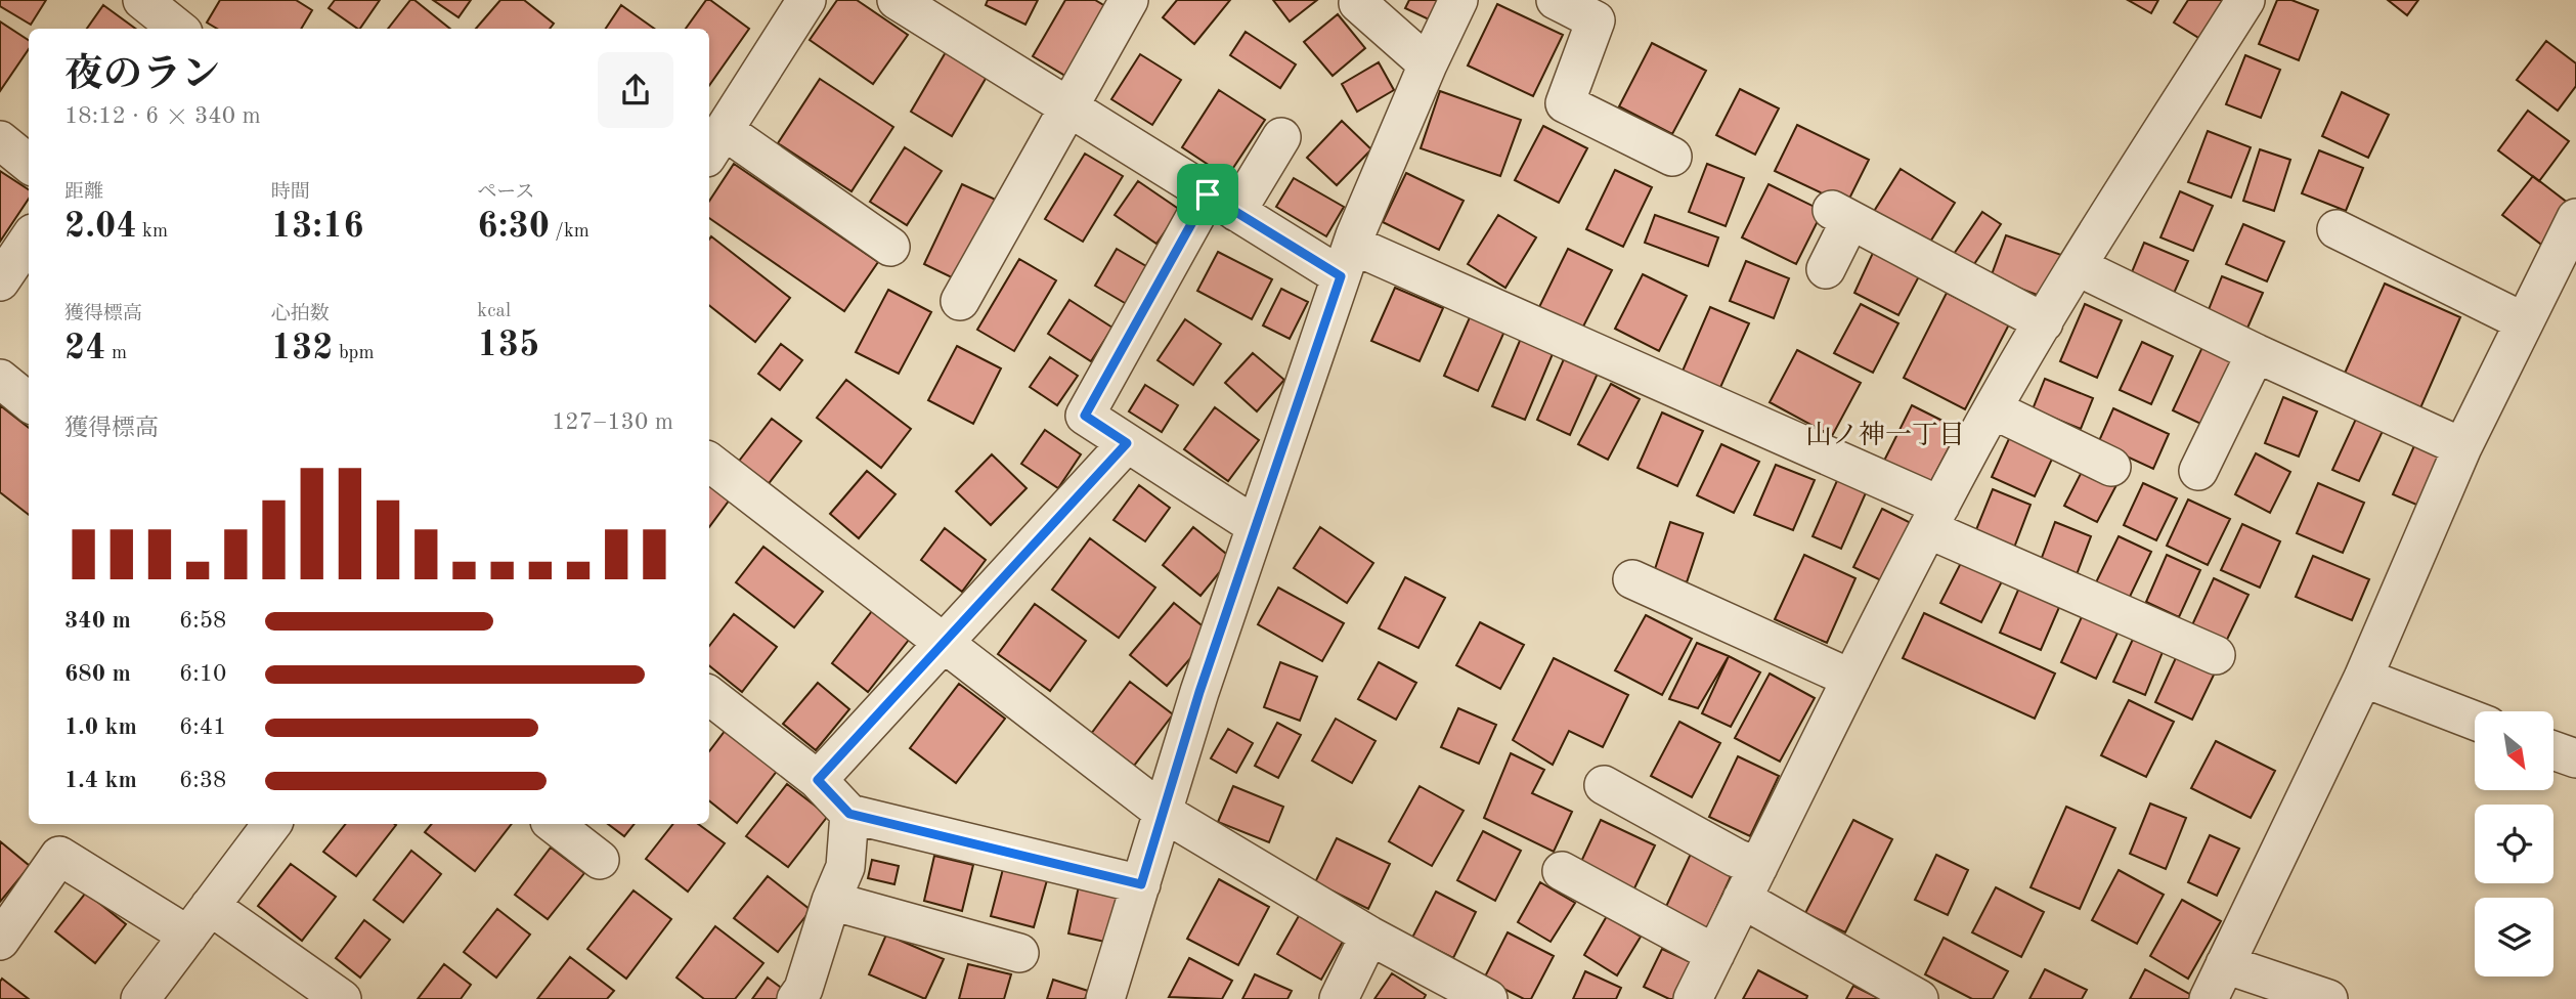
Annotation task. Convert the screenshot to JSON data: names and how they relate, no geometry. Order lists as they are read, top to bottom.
{
  "districts": ["山ノ神一丁目"],
  "north": "bottom right",
  "page": {
    "heading": ["夜のラン", "18:12 · 6 × 340 m"],
    "stats": [
      ["距離", "2.04 km"],
      ["時間", "13:16"],
      ["ペース", "6:30 /km"],
      ["獲得標高", "24 m"],
      ["心拍数", "132 bpm"],
      ["kcal", "135"]
    ],
    "chart": ["獲得標高", "127–130 m"],
    "list": [
      {
        "name": "340 m",
        "note": "6:58"
      },
      {
        "name": "680 m",
        "note": "6:10"
      },
      {
        "name": "1.0 km",
        "note": "6:41"
      },
      {
        "name": "1.4 km",
        "note": "6:38"
      }
    ]
  }
}
